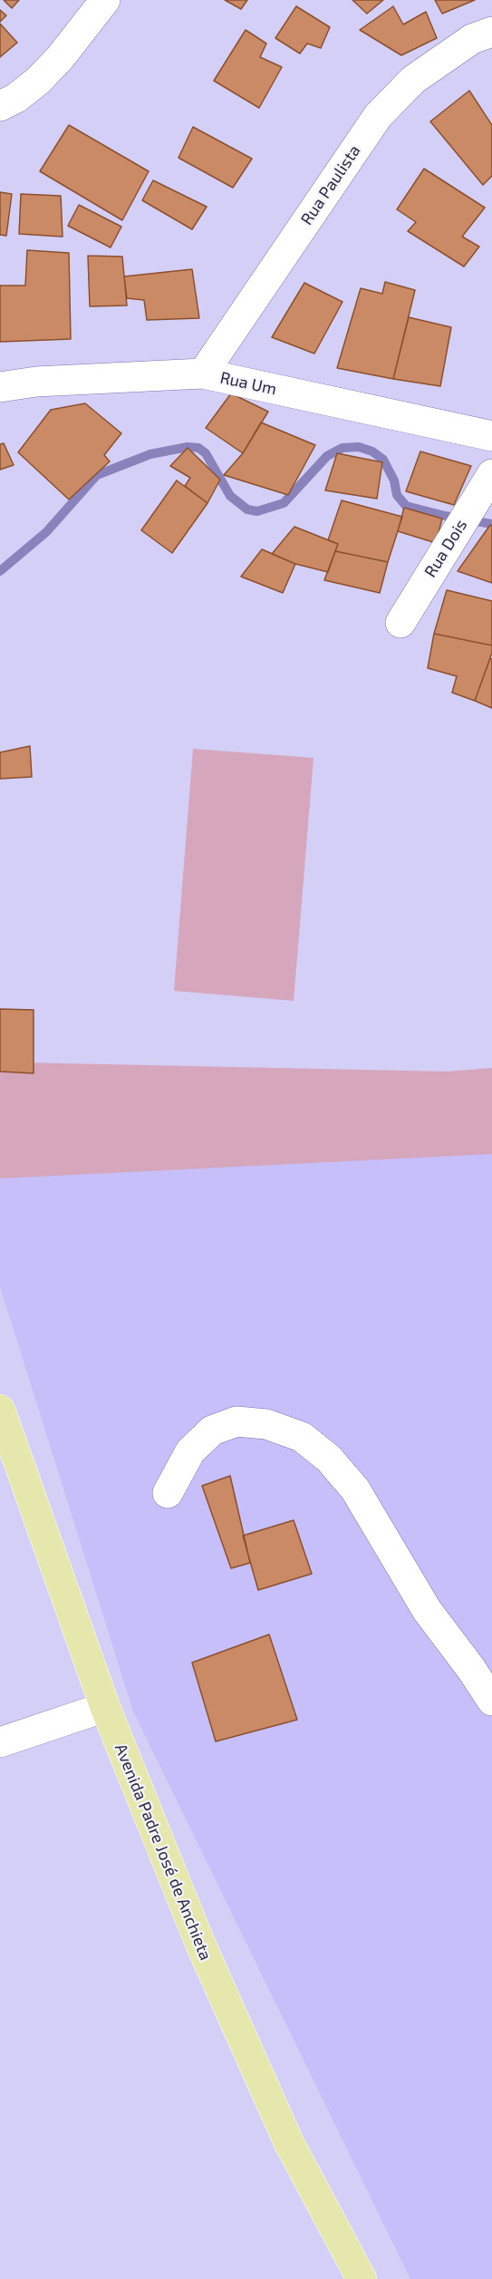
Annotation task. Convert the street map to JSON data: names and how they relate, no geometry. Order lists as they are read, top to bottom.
{
  "streets": {
    "main road": ["Avenida Padre José de Anchieta"],
    "street": ["Rua Paulista", "Rua Um", "Rua Dois"]
  },
  "crossings": [
    ["Rua Paulista", "Rua Um"]
  ]
}
